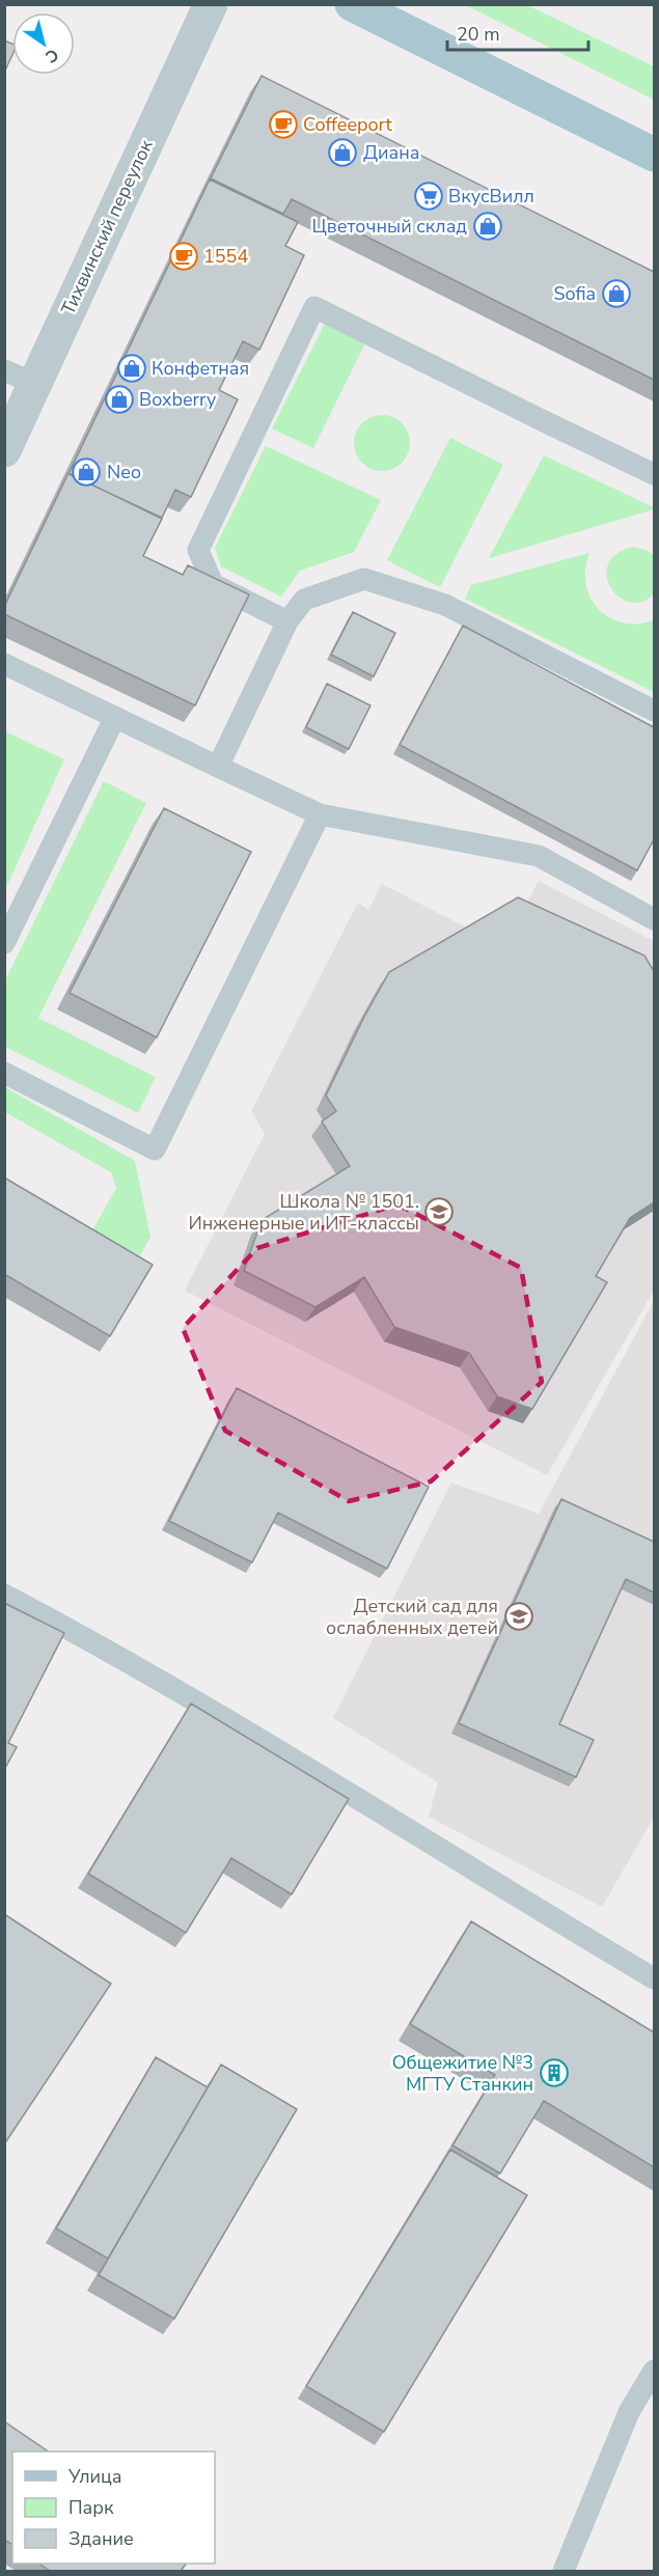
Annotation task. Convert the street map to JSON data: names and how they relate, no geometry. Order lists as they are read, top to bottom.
{
  "streets": {
    "street": ["Тихвинский переулок"]
  },
  "places": {
    "cafe": ["Coffeeport", "1554"],
    "shop": [
      "Диана",
      "Цветочный склад",
      "Sofia",
      "Конфетная",
      "Boxberry",
      "Neo"
    ],
    "supermarket": ["ВкусВилл"],
    "school or university": ["Школа № 1501. Инженерные и ИТ-классы", "Детский сад для ослабленных детей"],
    "building": ["Общежитие №3 МГТУ Станкин"]
  },
  "legend": ["Улица", "Парк", "Здание"],
  "scale_bar": "20 m",
  "north": "bottom right"
}
